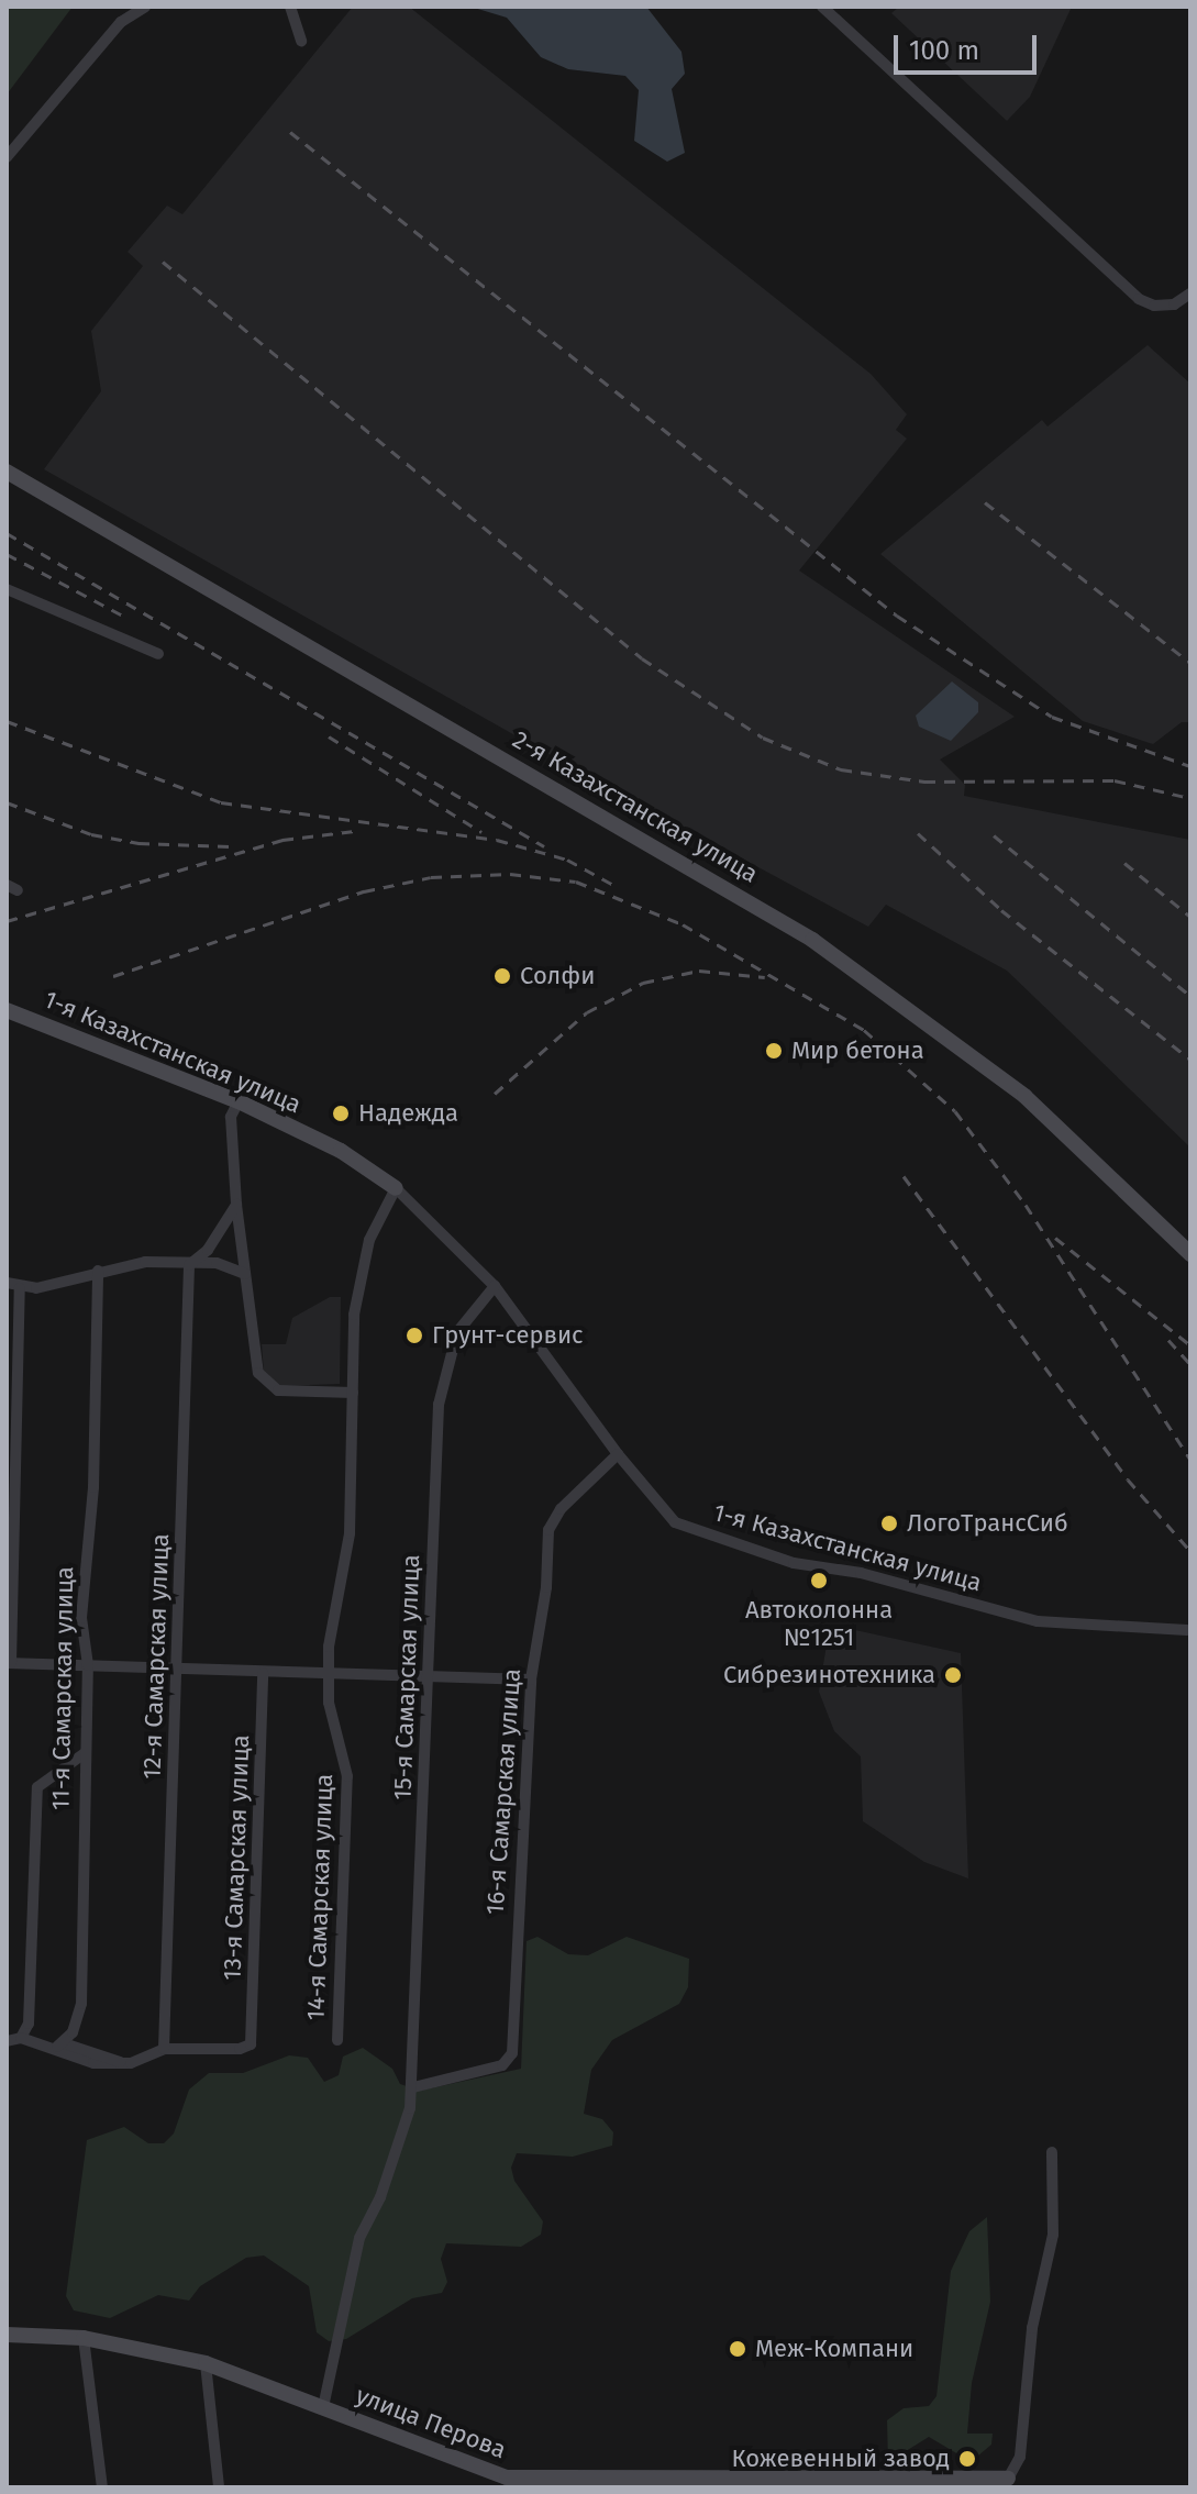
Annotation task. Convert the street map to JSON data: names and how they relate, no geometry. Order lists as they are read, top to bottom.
{
  "streets": {
    "street": [
      "2-я Казахстанская улица",
      "1-я Казахстанская улица",
      "12-я Самарская улица",
      "15-я Самарская улица",
      "11-я Самарская улица",
      "16-я Самарская улица",
      "13-я Самарская улица",
      "14-я Самарская улица",
      "улица Перова"
    ]
  },
  "crossings": [
    ["1-я Казахстанская улица", "15-я Самарская улица"],
    ["1-я Казахстанская улица", "16-я Самарская улица"],
    ["1-я Казахстанская улица", "14-я Самарская улица"],
    ["12-я Самарская улица", "13-я Самарская улица"],
    ["15-я Самарская улица", "16-я Самарская улица"],
    ["15-я Самарская улица", "улица Перова"]
  ],
  "places": [
    "Солфи",
    "Мир бетона",
    "Надежда",
    "Грунт-сервис",
    "ЛогоТрансСиб",
    "Автоколонна №1251",
    "Сибрезинотехника",
    "Меж-Компани",
    "Кожевенный завод"
  ],
  "scale_bar": "100 m"
}
